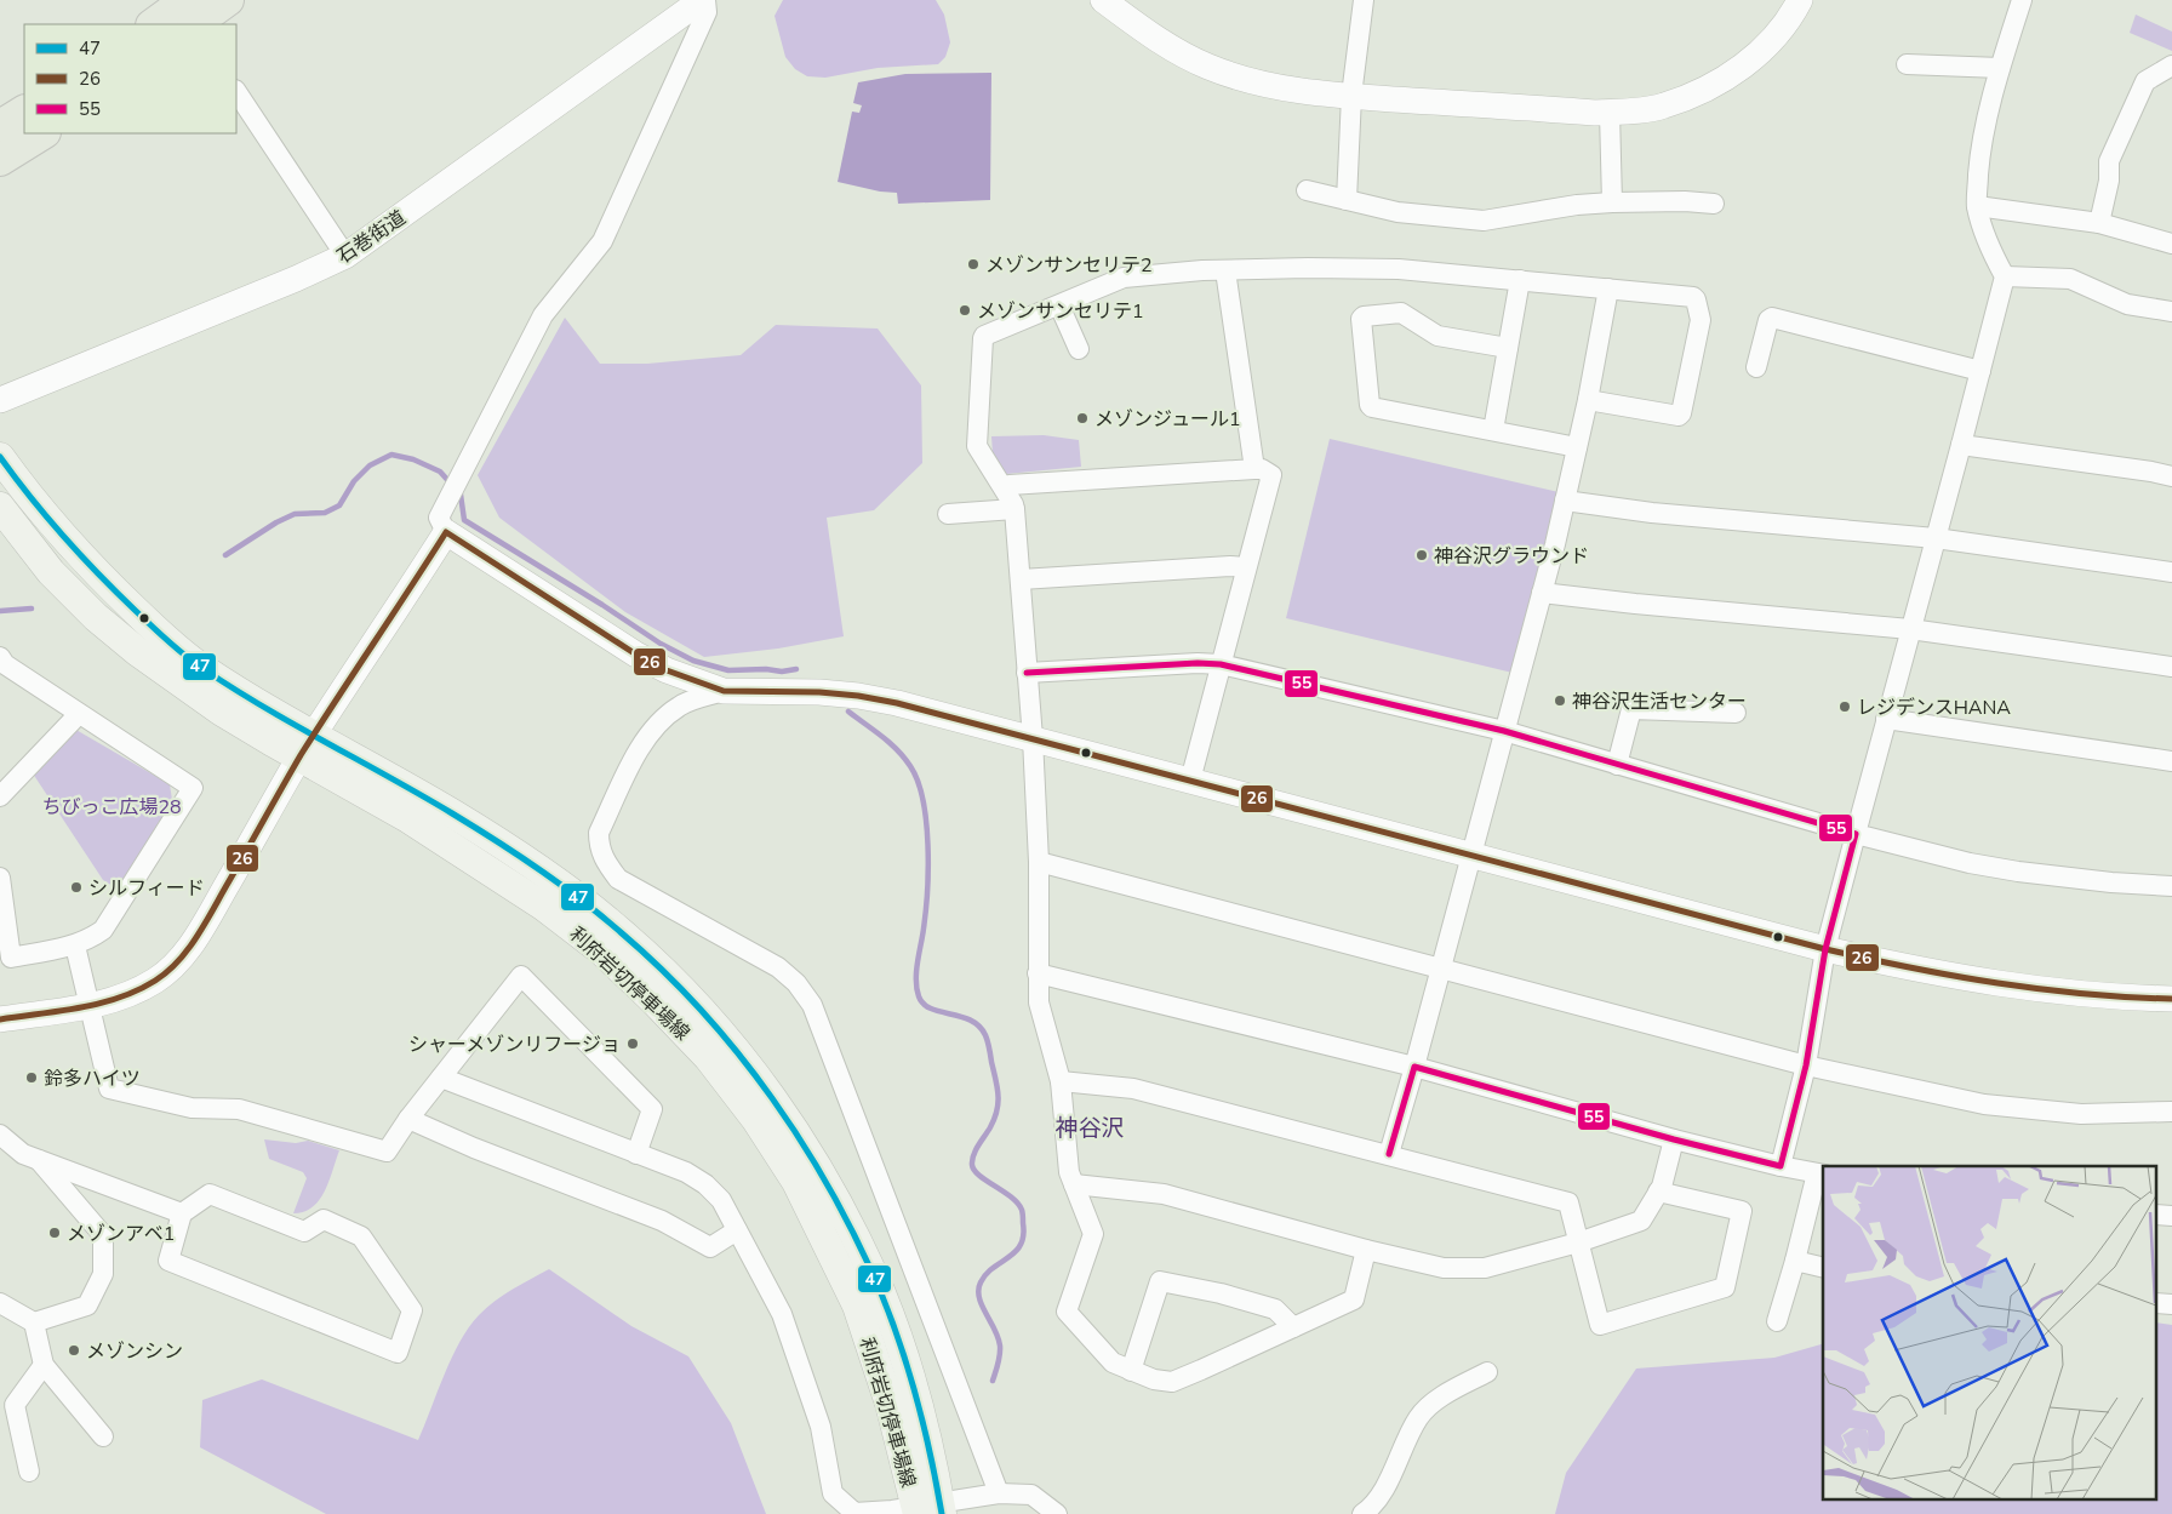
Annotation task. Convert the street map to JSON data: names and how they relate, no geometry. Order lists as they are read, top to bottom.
{
  "streets": {
    "main road": ["利府岩切停車場線"],
    "street": ["石巻街道"]
  },
  "districts": ["神谷沢"],
  "parks": ["ちびっこ広場28"],
  "places": [
    "メゾンサンセリテ2",
    "メゾンサンセリテ1",
    "メゾンジュール1",
    "神谷沢グラウンド",
    "神谷沢生活センター",
    "レジデンスHANA",
    "シルフィード",
    "シャーメゾンリフージョ",
    "鈴多ハイツ",
    "メゾンアベ1",
    "メゾンシン"
  ],
  "lines": ["transit line 47", "transit line 26", "transit line 55"],
  "legend": ["47", "26", "55"]
}
